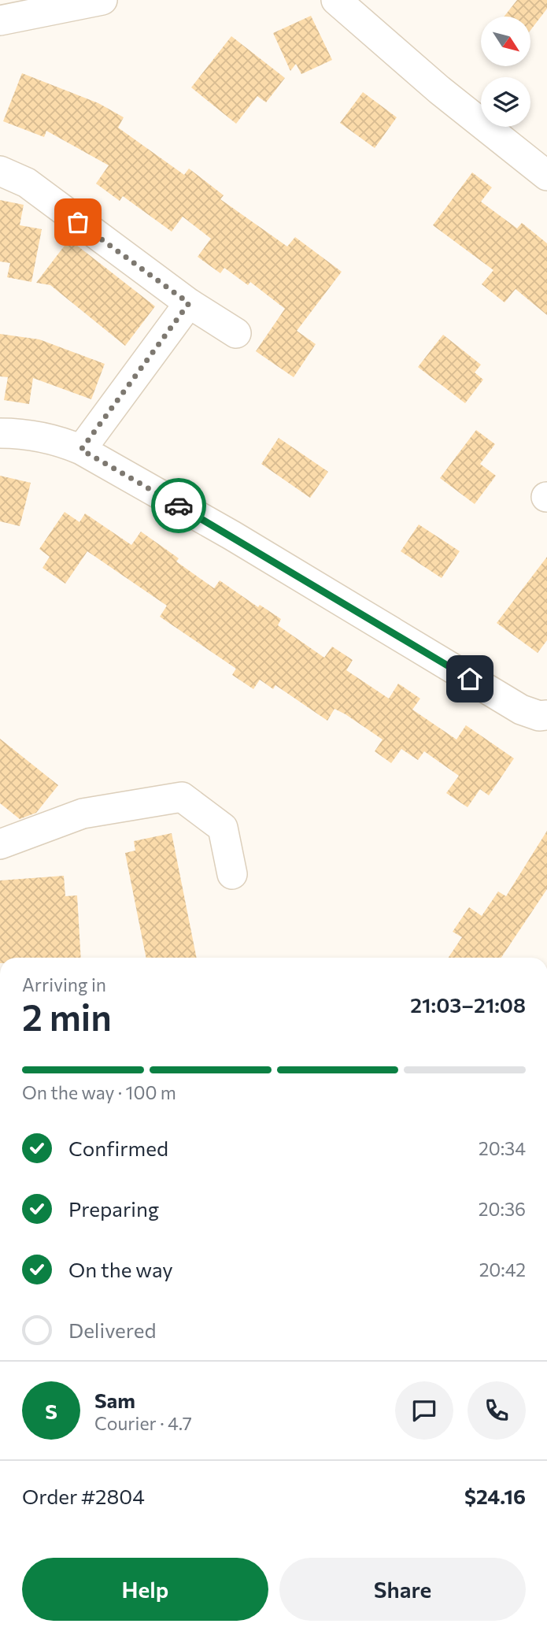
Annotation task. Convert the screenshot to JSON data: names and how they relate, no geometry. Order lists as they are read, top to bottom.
{
  "north": "bottom right",
  "page": {
    "heading": ["2 min", "Arriving in", "21:03–21:08"],
    "panel": [
      "Sam",
      "Courier · 4.7",
      "Order #2804",
      "$24.16"
    ],
    "bar": "On the way · 100 m",
    "list": [
      ["Confirmed", "20:34"],
      ["Preparing", "20:36"],
      ["On the way", "20:42"],
      "Delivered"
    ],
    "round": "S",
    "buttons": ["Help", "Share"]
  }
}
